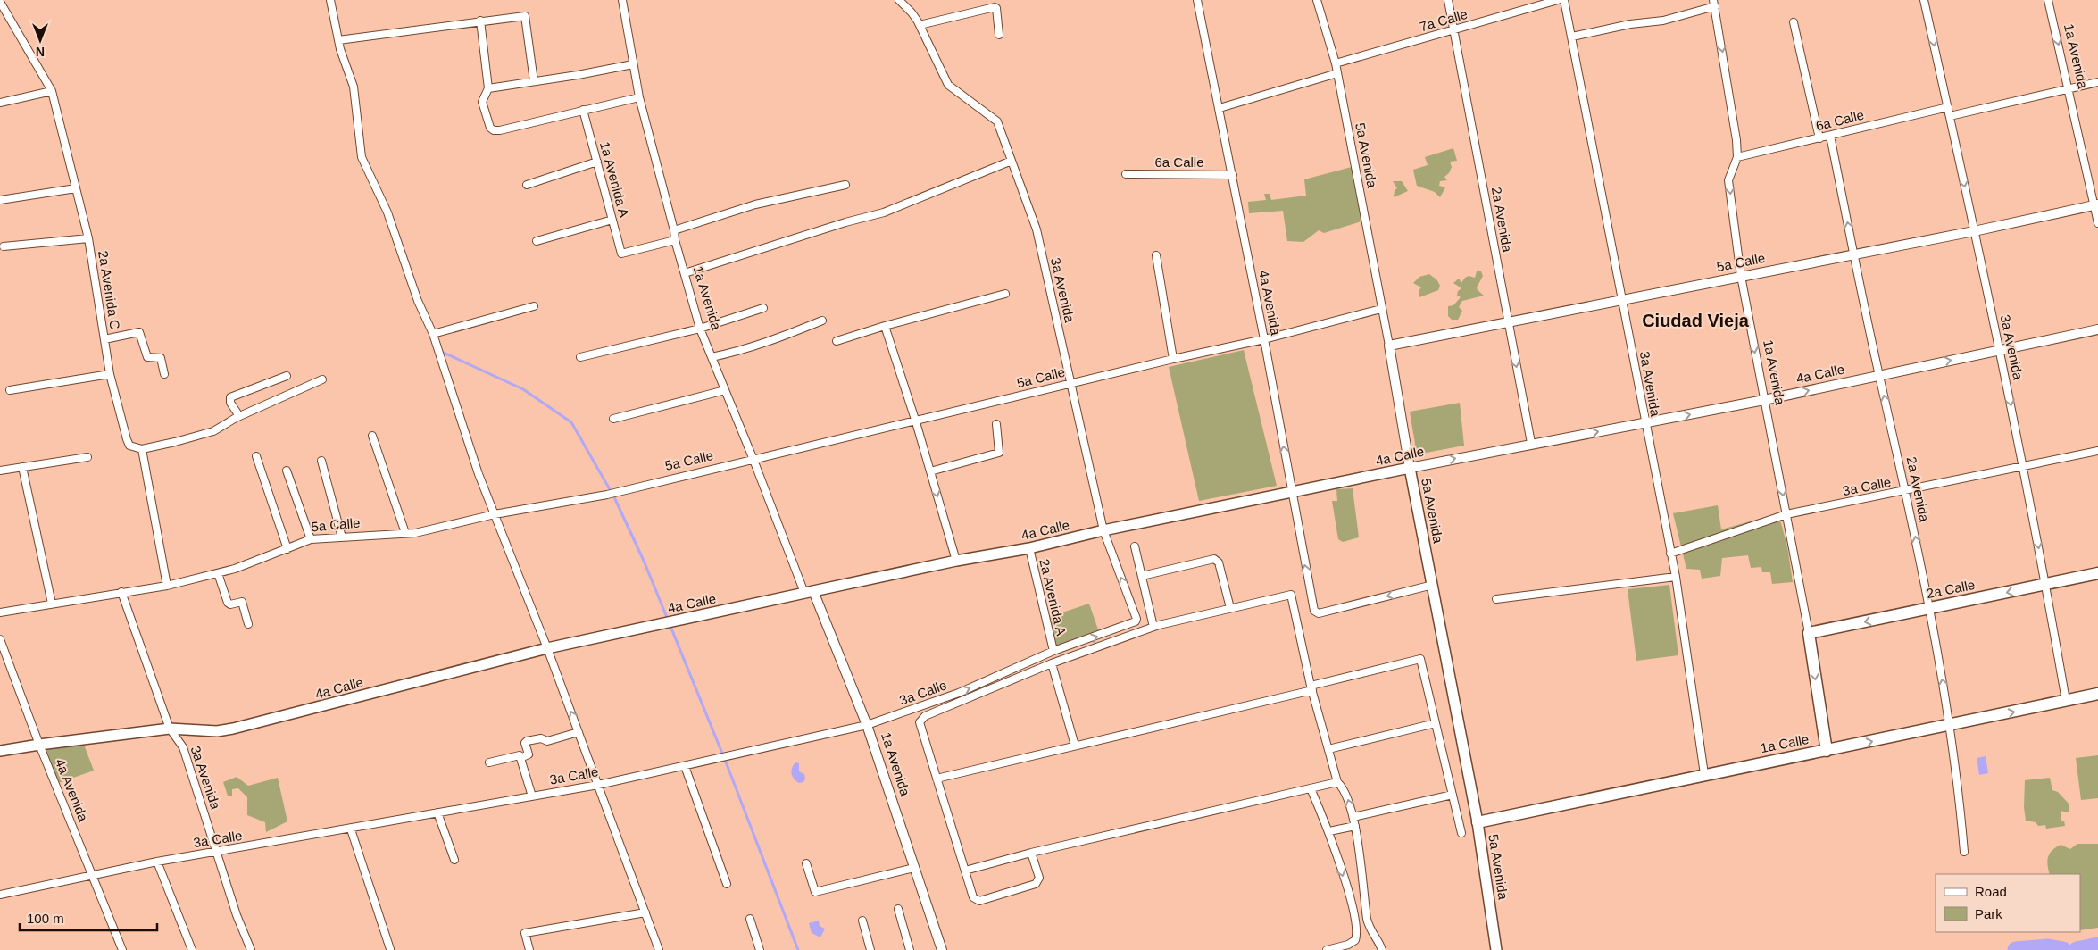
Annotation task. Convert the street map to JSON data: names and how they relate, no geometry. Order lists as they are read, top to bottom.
{
  "streets": {
    "main road": [
      "1a Avenida",
      "5a Avenida",
      "4a Calle",
      "2a Calle",
      "1a Calle"
    ],
    "street": [
      "7a Calle",
      "6a Calle",
      "1a Avenida A",
      "2a Avenida",
      "5a Calle",
      "2a Avenida C",
      "3a Avenida",
      "4a Avenida",
      "3a Calle",
      "2a Avenida A"
    ]
  },
  "crossings": [
    ["7a Calle", "5a Avenida"],
    ["7a Calle", "2a Avenida"],
    ["1a Avenida", "6a Calle"],
    ["1a Avenida", "1a Avenida A"],
    ["1a Avenida", "5a Calle"],
    ["1a Avenida", "4a Calle"],
    ["1a Avenida", "3a Calle"],
    ["1a Avenida", "2a Calle"],
    ["1a Avenida", "1a Calle"],
    ["6a Calle", "2a Avenida"],
    ["6a Calle", "3a Avenida"],
    ["6a Calle", "4a Avenida"],
    ["5a Avenida", "5a Calle"],
    ["5a Avenida", "4a Avenida"],
    ["5a Avenida", "4a Calle"],
    ["5a Avenida", "1a Calle"],
    ["2a Avenida", "5a Calle"],
    ["2a Avenida", "4a Calle"],
    ["2a Avenida", "3a Calle"],
    ["2a Avenida", "2a Calle"],
    ["2a Avenida", "1a Calle"],
    ["5a Calle", "3a Avenida"],
    ["5a Calle", "4a Avenida"],
    ["3a Avenida", "4a Calle"],
    ["3a Avenida", "3a Calle"],
    ["3a Avenida", "2a Calle"],
    ["3a Avenida", "1a Calle"],
    ["4a Avenida", "4a Calle"],
    ["4a Avenida", "3a Calle"],
    ["4a Calle", "2a Avenida A"],
    ["3a Calle", "2a Avenida A"]
  ],
  "one_way": ["1a Avenida", "2a Calle", "1a Calle"],
  "districts": ["Ciudad Vieja"],
  "legend": ["Road", "Park"],
  "scale_bar": "100 m",
  "north": "bottom"
}
